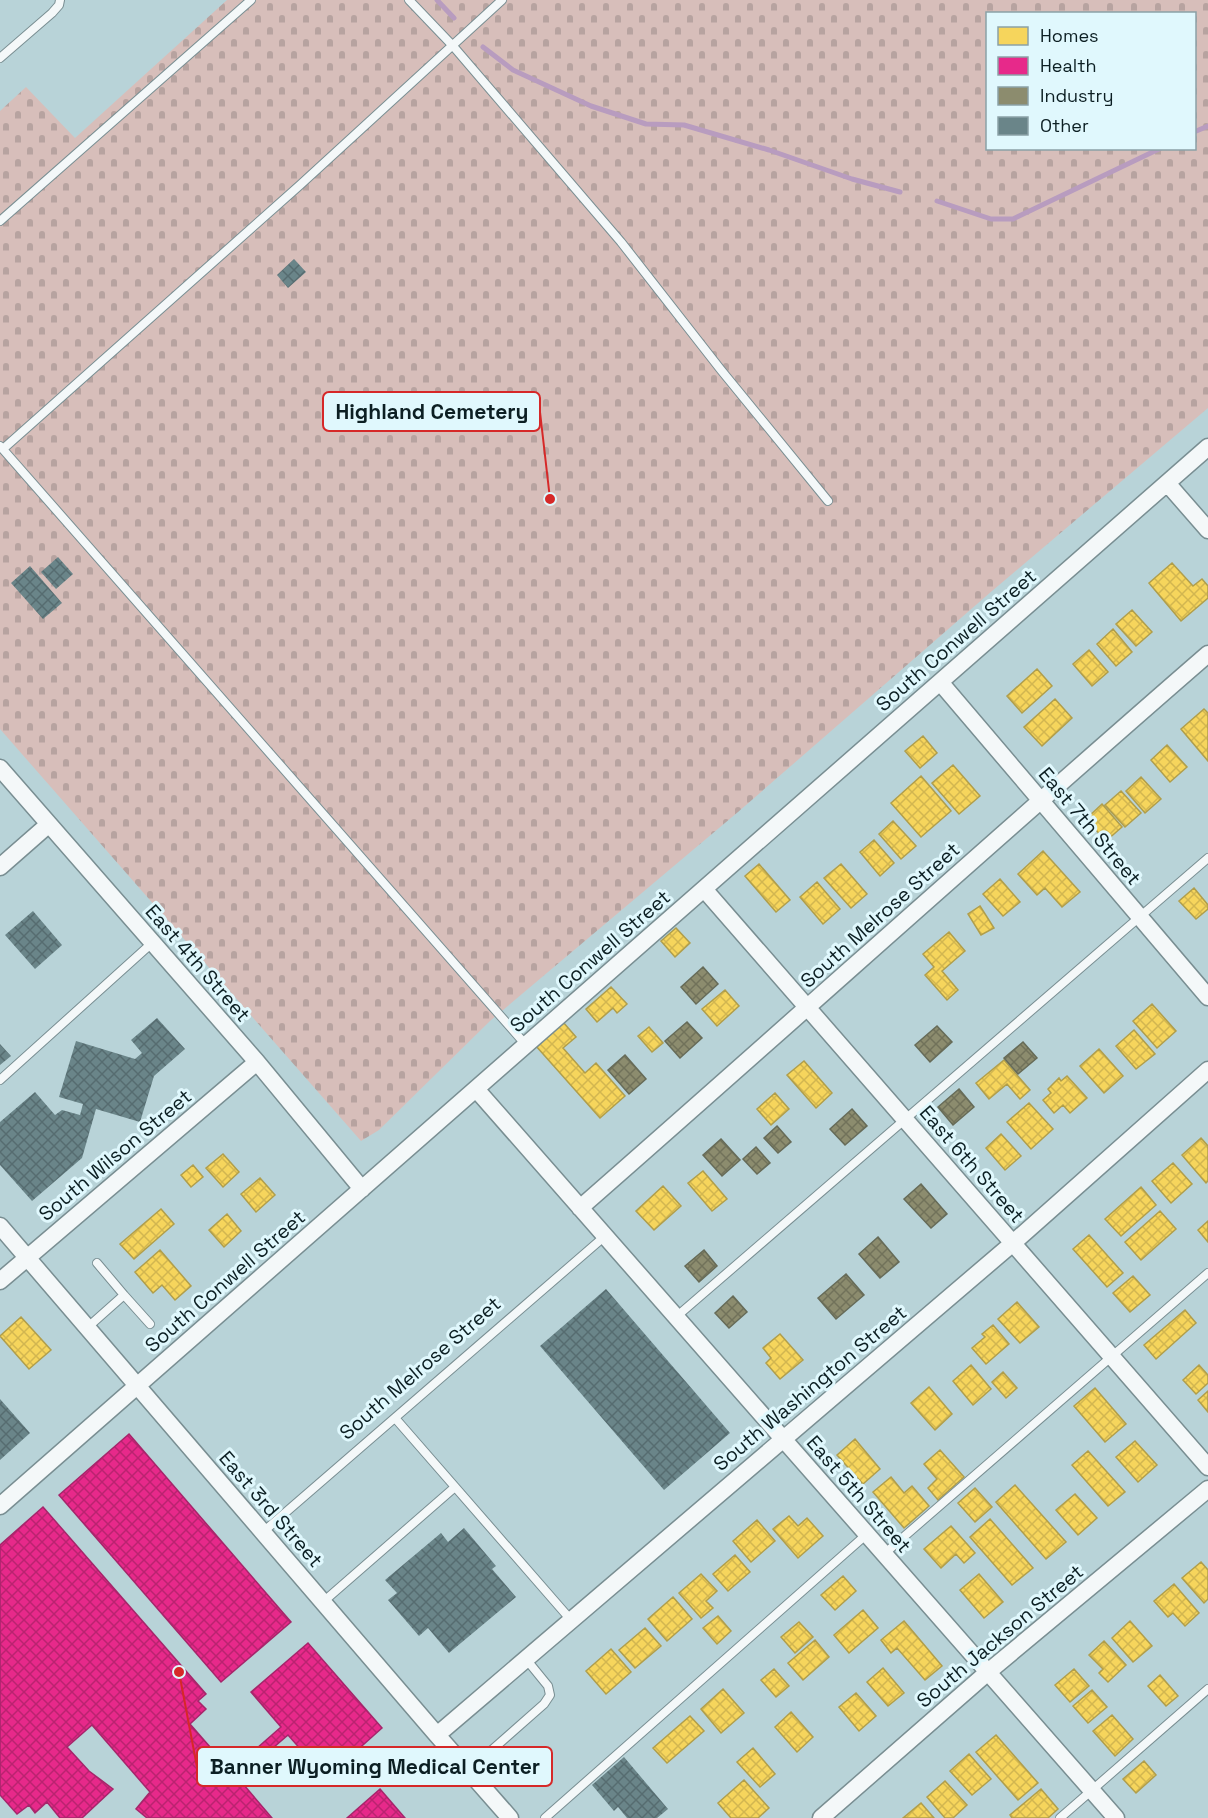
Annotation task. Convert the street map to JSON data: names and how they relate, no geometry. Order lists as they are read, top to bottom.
{
  "streets": {
    "street": [
      "South Conwell Street",
      "East 7th Street",
      "South Melrose Street",
      "East 4th Street",
      "South Wilson Street",
      "East 6th Street",
      "South Washington Street",
      "East 5th Street",
      "East 3rd Street",
      "South Jackson Street"
    ]
  },
  "crossings": [
    ["South Conwell Street", "East 7th Street"],
    ["South Conwell Street", "East 4th Street"],
    ["South Conwell Street", "East 6th Street"],
    ["South Conwell Street", "East 5th Street"],
    ["South Conwell Street", "East 3rd Street"],
    ["East 7th Street", "South Melrose Street"],
    ["South Melrose Street", "East 6th Street"],
    ["South Melrose Street", "East 5th Street"],
    ["South Melrose Street", "East 3rd Street"],
    ["East 4th Street", "South Wilson Street"],
    ["South Wilson Street", "East 3rd Street"],
    ["East 6th Street", "South Washington Street"],
    ["South Washington Street", "East 5th Street"],
    ["South Washington Street", "East 3rd Street"],
    ["East 5th Street", "South Jackson Street"]
  ],
  "places": ["Highland Cemetery", "Banner Wyoming Medical Center"],
  "legend": [
    "Homes",
    "Health",
    "Industry",
    "Other"
  ]
}
